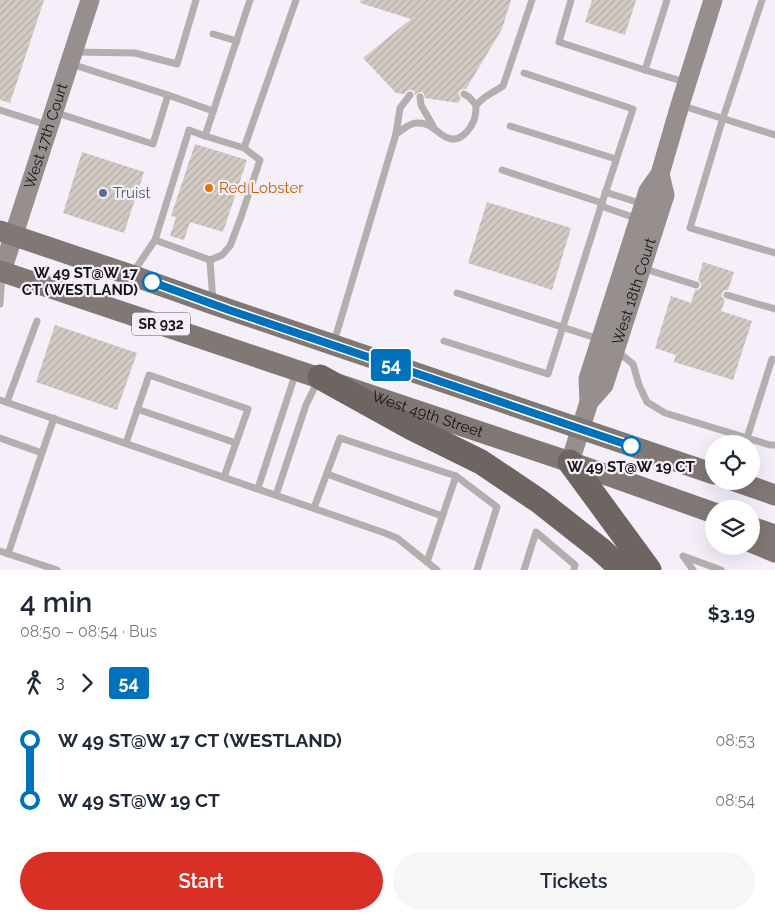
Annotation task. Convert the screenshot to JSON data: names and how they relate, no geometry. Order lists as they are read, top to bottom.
{
  "streets": {
    "main road": ["SR 932", "West 49th Street"],
    "street": ["West 17th Court", "West 18th Court"]
  },
  "crossings": [
    ["West 17th Court", "SR 932"],
    ["West 17th Court", "West 49th Street"],
    ["West 18th Court", "SR 932"],
    ["West 18th Court", "West 49th Street"]
  ],
  "places": [
    "Red Lobster",
    "Truist",
    "W 49 ST@W 17 CT (WESTLAND)",
    "W 49 ST@W 19 CT"
  ],
  "lines": ["bus line 54"],
  "page": {
    "on_map": "54",
    "heading": ["4 min", "08:50 – 08:54 · Bus", "$3.19"],
    "legs": ["3", "54"],
    "list": [
      {
        "name": "W 49 ST@W 17 CT (WESTLAND)",
        "value": "08:53"
      },
      {
        "name": "W 49 ST@W 19 CT",
        "value": "08:54"
      }
    ],
    "buttons": ["Start", "Tickets"]
  }
}
